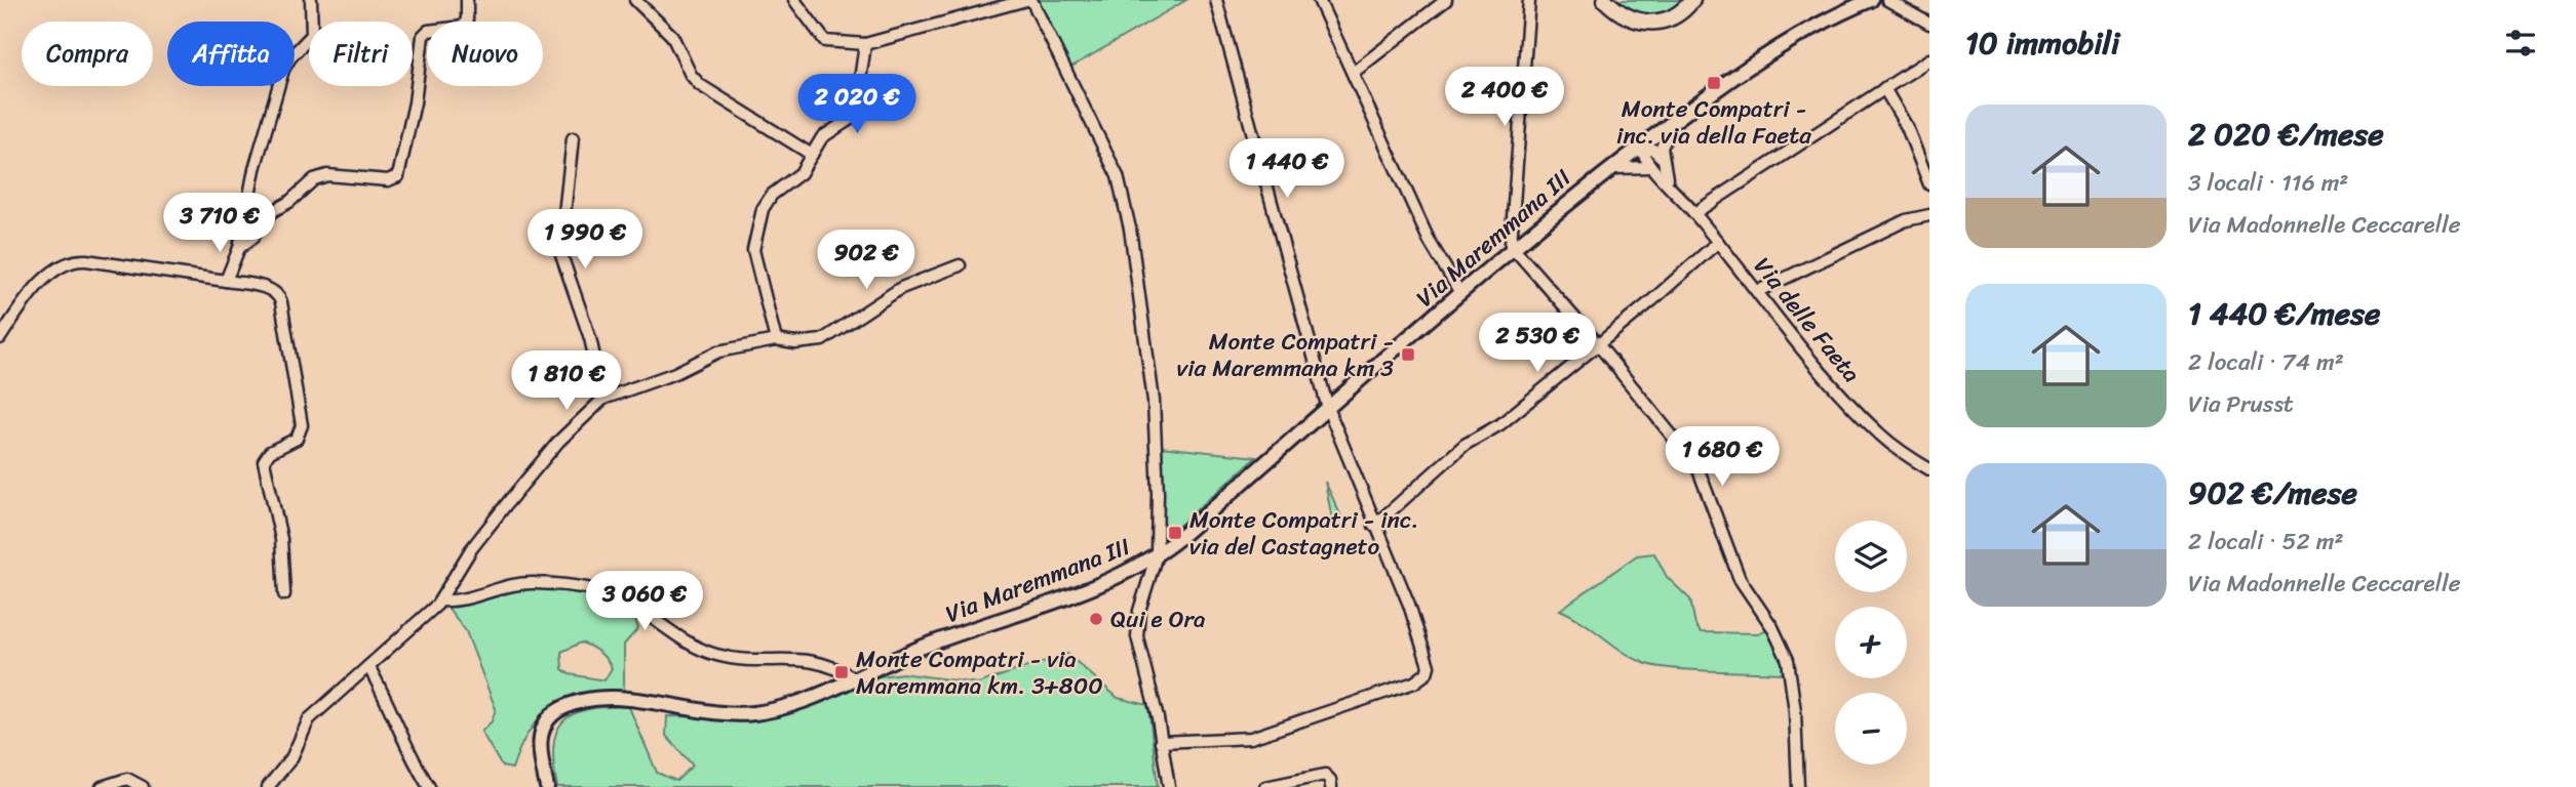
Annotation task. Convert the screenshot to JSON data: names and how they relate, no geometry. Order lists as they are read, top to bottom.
{
  "streets": {
    "main road": ["Via Maremmana III"],
    "street": ["Via delle Faeta"]
  },
  "places": {
    "transit": [
      "Monte Compatri - inc. via della Faeta",
      "Monte Compatri - via Maremmana km 3",
      "Monte Compatri - inc. via del Castagneto",
      "Monte Compatri - via Maremmana km. 3+800"
    ],
    "other": ["Qui e Ora"]
  },
  "page": {
    "heading": "10 immobili",
    "chip": [
      "Compra",
      "Affitta",
      "Filtri",
      "Nuovo"
    ],
    "price": [
      "2 400 €",
      "2 020 €",
      "1 440 €",
      "3 710 €",
      "1 990 €",
      "902 €",
      "2 530 €",
      "1 810 €",
      "1 680 €",
      "3 060 €"
    ],
    "list": [
      {
        "name": "2 020 €/mese",
        "note": "3 locali · 116 m² · Via Madonnelle Ceccarelle"
      },
      {
        "name": "1 440 €/mese",
        "note": "2 locali · 74 m² · Via Prusst"
      },
      {
        "name": "902 €/mese",
        "note": "2 locali · 52 m² · Via Madonnelle Ceccarelle"
      }
    ],
    "map_buttons": ["+", "−"]
  }
}
